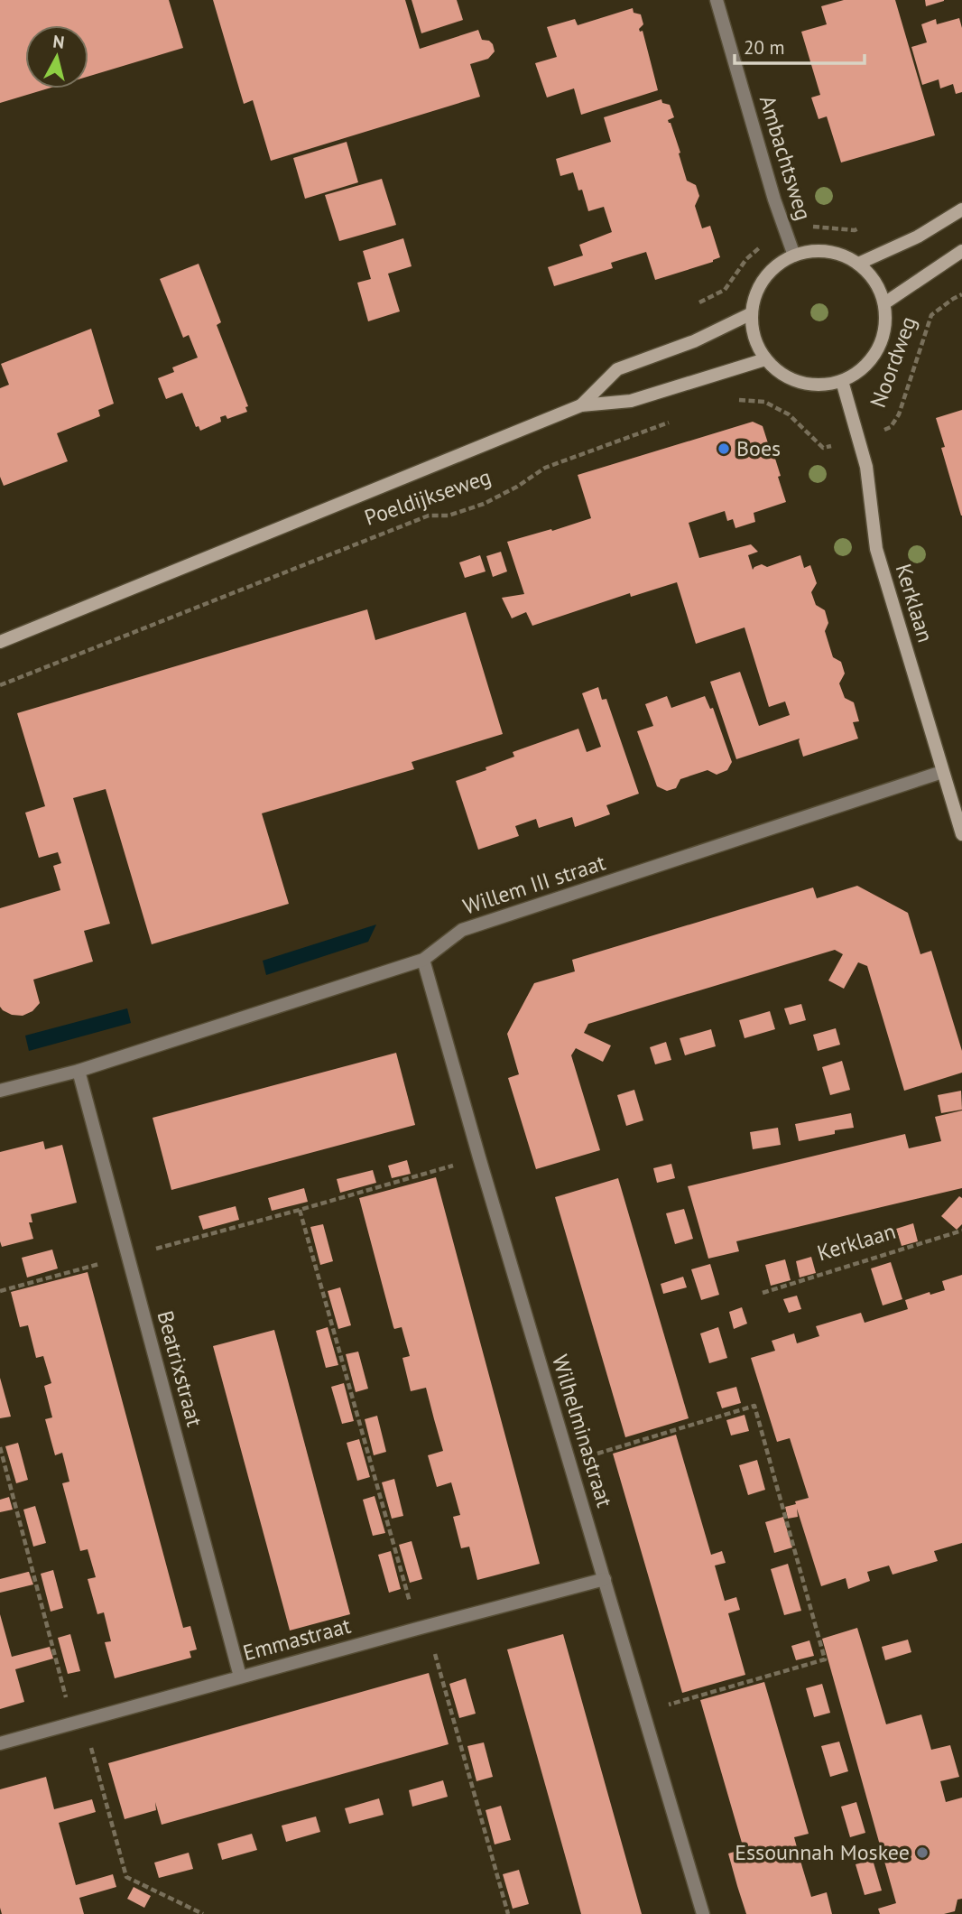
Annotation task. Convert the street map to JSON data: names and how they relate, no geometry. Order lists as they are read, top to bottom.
{
  "streets": {
    "street": [
      "Ambachtsweg",
      "Noordweg",
      "Poeldijkseweg",
      "Kerklaan",
      "Willem III straat",
      "Beatrixstraat",
      "Wilhelminastraat",
      "Emmastraat"
    ]
  },
  "crossings": [
    ["Ambachtsweg", "Noordweg"],
    ["Ambachtsweg", "Poeldijkseweg"],
    ["Ambachtsweg", "Kerklaan"],
    ["Noordweg", "Poeldijkseweg"],
    ["Noordweg", "Kerklaan"],
    ["Poeldijkseweg", "Kerklaan"],
    ["Kerklaan", "Willem III straat"],
    ["Willem III straat", "Beatrixstraat"],
    ["Willem III straat", "Wilhelminastraat"],
    ["Beatrixstraat", "Emmastraat"],
    ["Wilhelminastraat", "Emmastraat"]
  ],
  "places": ["Boes", "Essounnah Moskee"],
  "scale_bar": "20 m",
  "north": "top"
}
